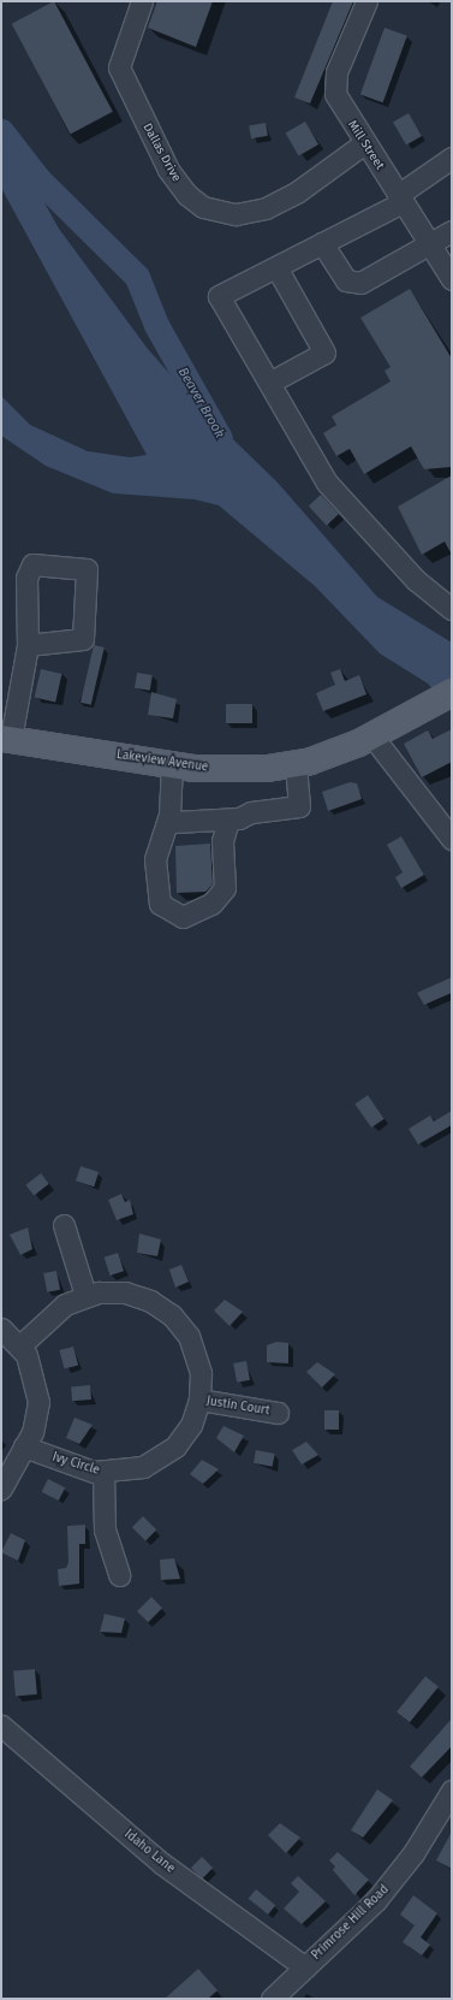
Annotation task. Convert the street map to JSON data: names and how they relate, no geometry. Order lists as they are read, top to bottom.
{
  "streets": {
    "main road": ["Lakeview Avenue"],
    "street": [
      "Mill Street",
      "Dallas Drive",
      "Justin Court",
      "Ivy Circle",
      "Idaho Lane",
      "Primrose Hill Road"
    ]
  },
  "crossings": [
    ["Mill Street", "Dallas Drive"],
    ["Justin Court", "Ivy Circle"],
    ["Idaho Lane", "Primrose Hill Road"]
  ],
  "water": ["Beaver Brook"]
}
